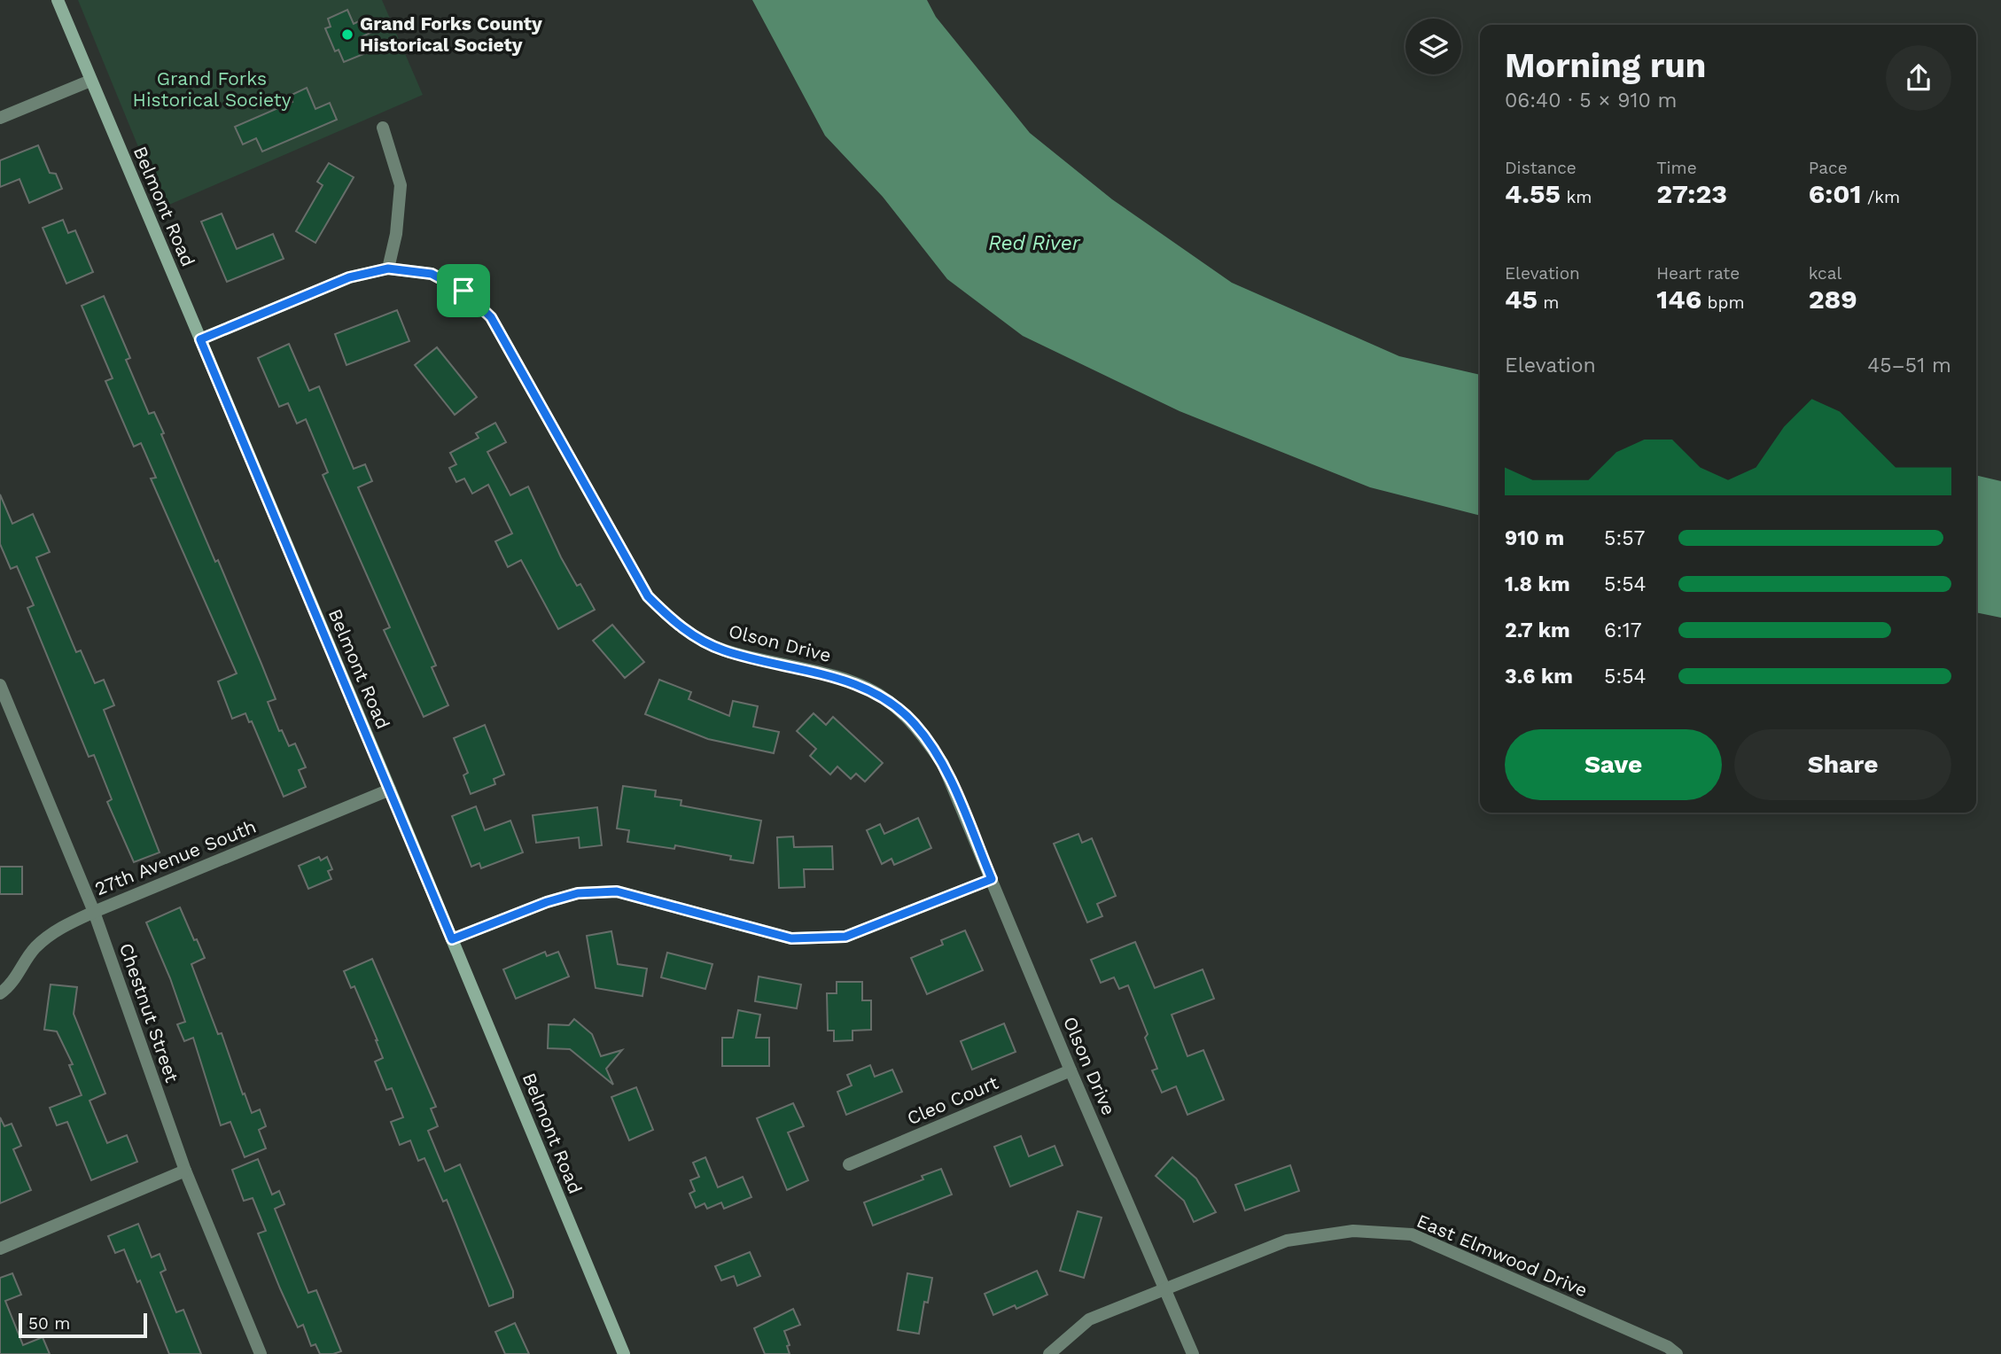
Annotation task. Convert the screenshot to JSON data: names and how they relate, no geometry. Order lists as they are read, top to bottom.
{
  "streets": {
    "street": [
      "Belmont Road",
      "Olson Drive",
      "27th Avenue South",
      "Chestnut Street",
      "Cleo Court",
      "East Elmwood Drive"
    ]
  },
  "crossings": [
    ["Belmont Road", "Olson Drive"],
    ["Belmont Road", "27th Avenue South"],
    ["Olson Drive", "Cleo Court"],
    ["Olson Drive", "East Elmwood Drive"],
    ["27th Avenue South", "Chestnut Street"]
  ],
  "water": ["Red River"],
  "parks": ["Grand Forks Historical Society"],
  "places": ["Grand Forks County Historical Society"],
  "scale_bar": "50 m",
  "page": {
    "heading": ["Morning run", "06:40 · 5 × 910 m"],
    "stats": [
      ["Distance", "4.55 km"],
      ["Time", "27:23"],
      ["Pace", "6:01 /km"],
      ["Elevation", "45 m"],
      ["Heart rate", "146 bpm"],
      ["kcal", "289"]
    ],
    "chart": ["Elevation", "45–51 m"],
    "list": [
      {
        "name": "910 m",
        "note": "5:57"
      },
      {
        "name": "1.8 km",
        "note": "5:54"
      },
      {
        "name": "2.7 km",
        "note": "6:17"
      },
      {
        "name": "3.6 km",
        "note": "5:54"
      }
    ],
    "buttons": ["Save", "Share"],
    "scale": "50 m"
  }
}
